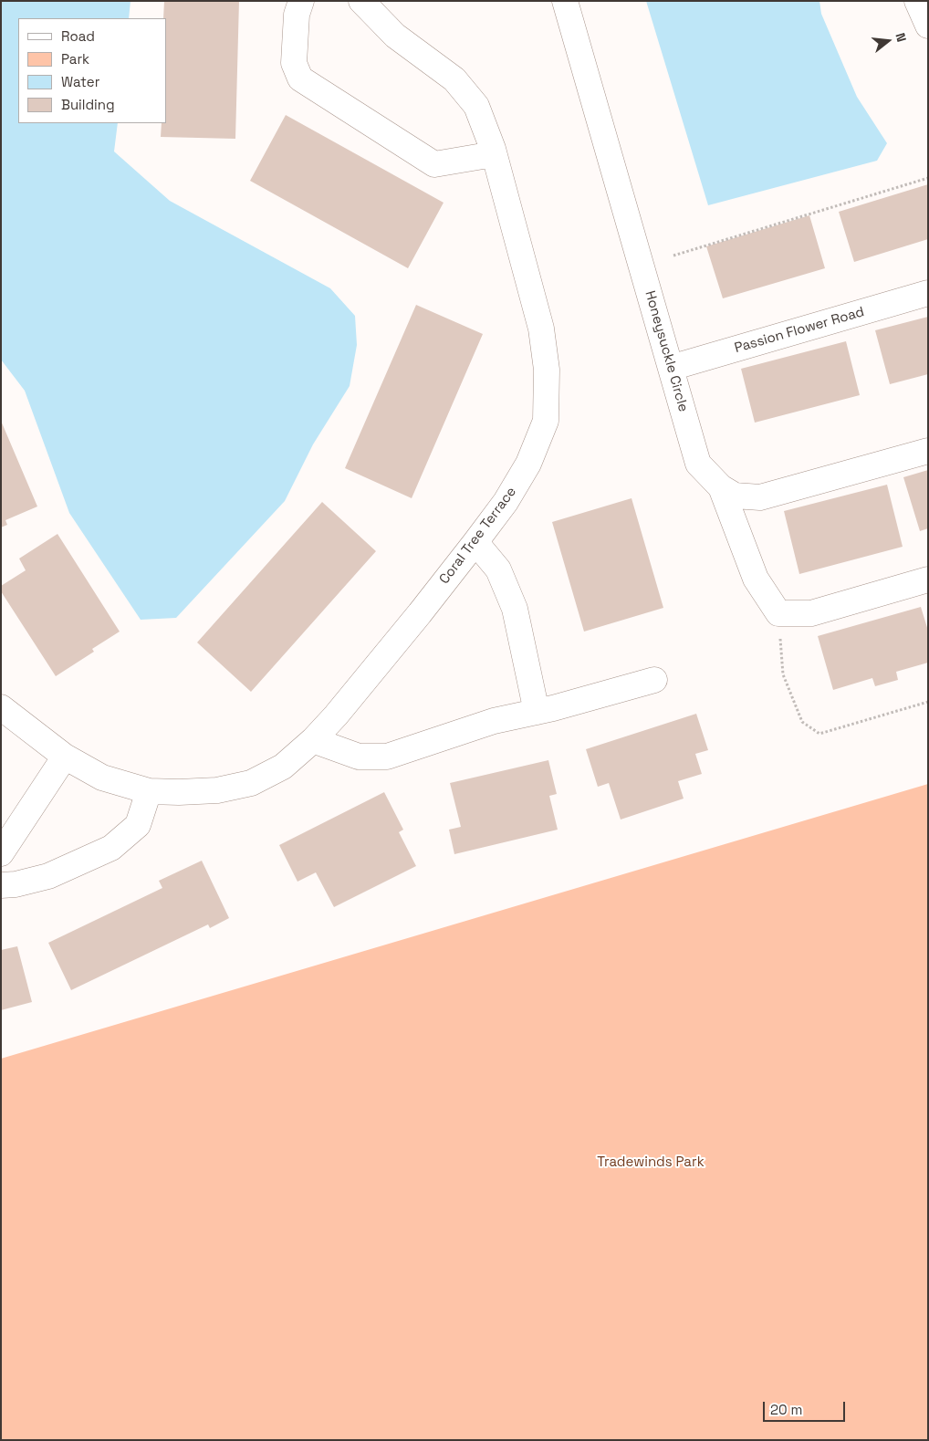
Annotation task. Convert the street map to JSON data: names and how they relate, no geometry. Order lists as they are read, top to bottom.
{
  "streets": {
    "street": ["Passion Flower Road", "Honeysuckle Circle", "Coral Tree Terrace"]
  },
  "crossings": [
    ["Passion Flower Road", "Honeysuckle Circle"]
  ],
  "parks": ["Tradewinds Park"],
  "legend": [
    "Road",
    "Park",
    "Water",
    "Building"
  ],
  "scale_bar": "20 m",
  "north": "right"
}
